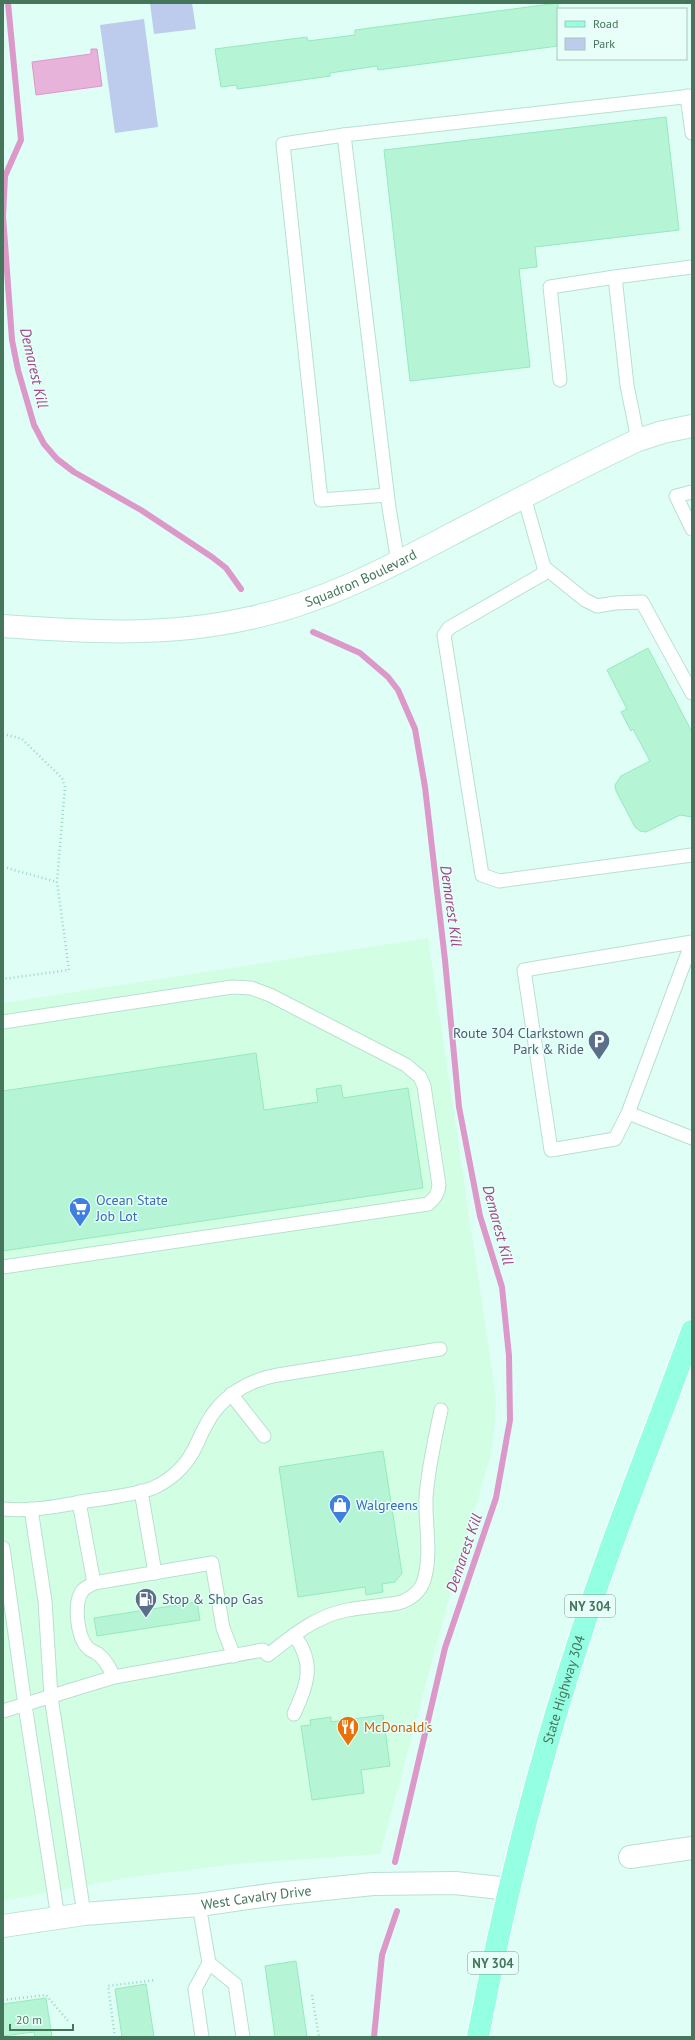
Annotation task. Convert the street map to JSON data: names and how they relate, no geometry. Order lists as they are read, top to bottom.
{
  "streets": {
    "main road": ["NY 304", "State Highway 304"],
    "street": ["Squadron Boulevard", "West Cavalry Drive"]
  },
  "crossings": [
    ["State Highway 304", "West Cavalry Drive"]
  ],
  "water": ["Demarest Kill"],
  "places": {
    "parking": ["Route 304 Clarkstown Park & Ride"],
    "supermarket": ["Ocean State Job Lot"],
    "shop": ["Walgreens"],
    "fuel station": ["Stop & Shop Gas"],
    "restaurant": ["McDonald's"]
  },
  "legend": ["Road", "Park"],
  "scale_bar": "20 m"
}
